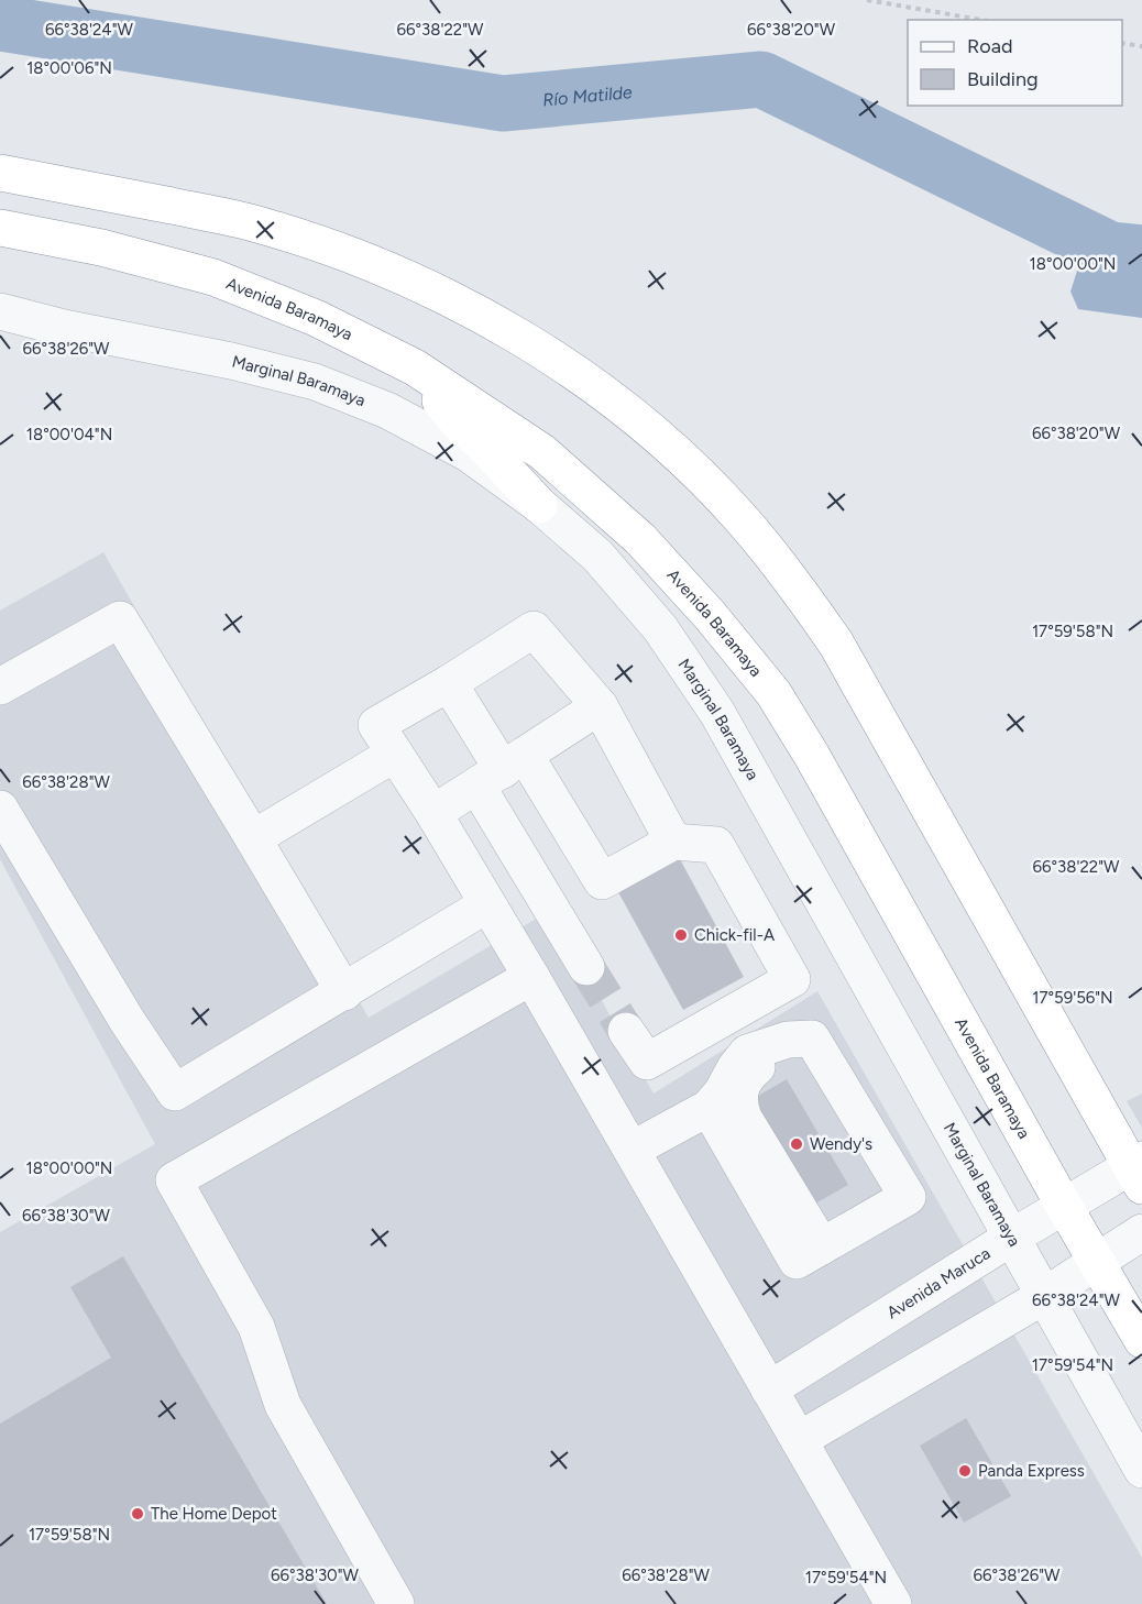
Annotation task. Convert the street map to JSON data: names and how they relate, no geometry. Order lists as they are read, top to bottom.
{
  "streets": {
    "highway": ["Avenida Baramaya"],
    "street": ["Marginal Baramaya", "Avenida Maruca"]
  },
  "crossings": [
    ["Avenida Baramaya", "Avenida Maruca"],
    ["Marginal Baramaya", "Avenida Maruca"]
  ],
  "water": ["Río Matilde"],
  "places": [
    "Chick-fil-A",
    "Wendy's",
    "Panda Express",
    "The Home Depot"
  ],
  "legend": ["Road", "Building"],
  "coordinates": [
    "66°38'24\"W",
    "66°38'22\"W",
    "66°38'20\"W",
    "18°00'06\"N",
    "18°00'00\"N",
    "66°38'26\"W",
    "18°00'04\"N",
    "17°59'58\"N",
    "66°38'28\"W",
    "17°59'56\"N",
    "66°38'30\"W",
    "17°59'54\"N"
  ]
}
